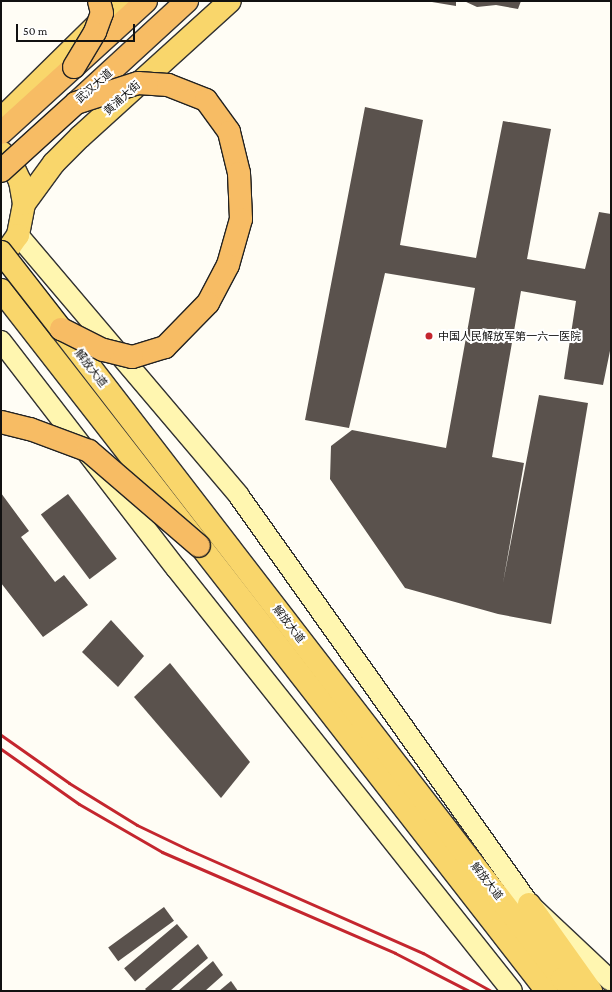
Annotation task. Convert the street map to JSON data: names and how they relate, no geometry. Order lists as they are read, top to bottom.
{
  "streets": {
    "highway": ["武汉大道"],
    "main road": ["黄浦大街", "解放大道"]
  },
  "places": ["中国人民解放军第一六一医院"],
  "scale_bar": "50 m"
}
